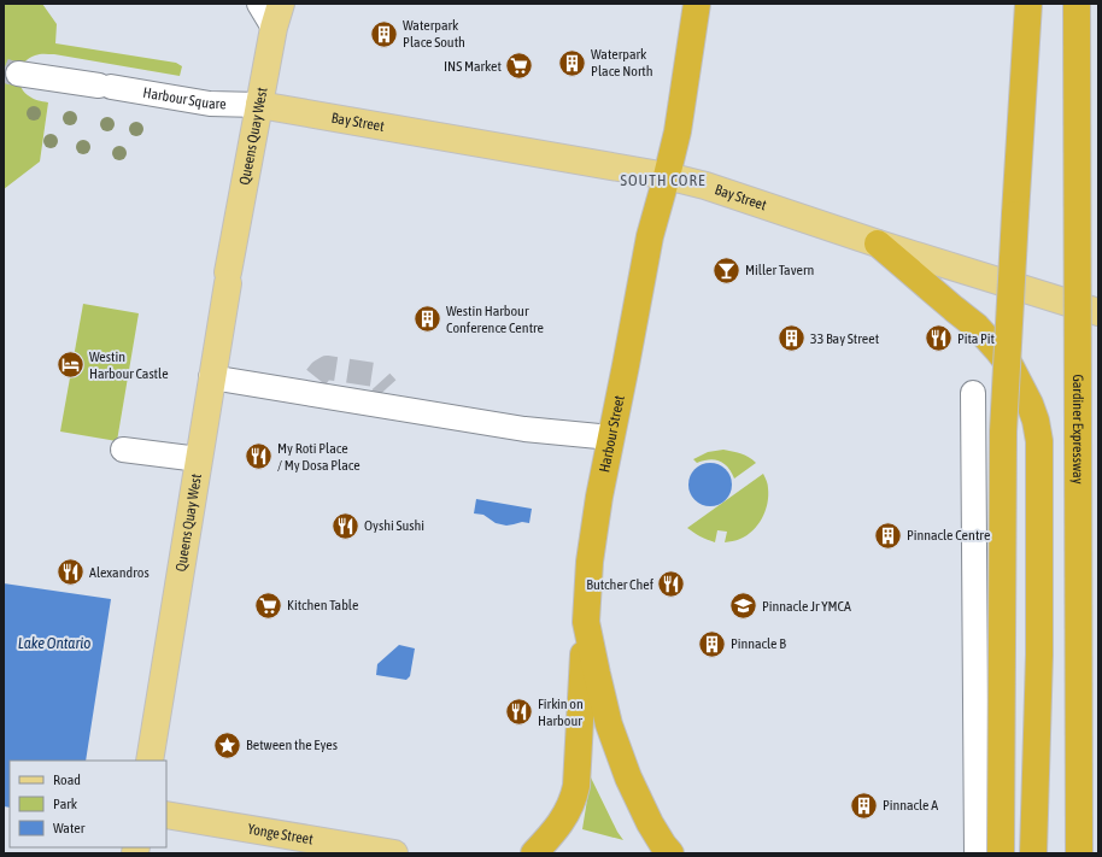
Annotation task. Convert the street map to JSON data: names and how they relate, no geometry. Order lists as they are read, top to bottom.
{
  "streets": {
    "highway": ["Gardiner Expressway", "Harbour Street"],
    "main road": ["Bay Street", "Queens Quay West", "Yonge Street"],
    "street": ["Harbour Square"]
  },
  "crossings": [
    ["Harbour Square", "Bay Street"],
    ["Harbour Square", "Queens Quay West"],
    ["Bay Street", "Queens Quay West"],
    ["Bay Street", "Harbour Street"]
  ],
  "districts": ["SOUTH CORE"],
  "water": ["Lake Ontario"],
  "places": {
    "building": [
      "Waterpark Place South",
      "Waterpark Place North",
      "Westin Harbour Conference Centre",
      "33 Bay Street",
      "Pinnacle Centre",
      "Pinnacle B",
      "Pinnacle A"
    ],
    "supermarket": ["INS Market", "Kitchen Table"],
    "bar": ["Miller Tavern"],
    "restaurant": [
      "Pita Pit",
      "My Roti Place / My Dosa Place",
      "Oyshi Sushi",
      "Alexandros",
      "Butcher Chef",
      "Firkin on Harbour"
    ],
    "hotel": ["Westin Harbour Castle"],
    "school or university": ["Pinnacle Jr YMCA"],
    "place": ["Between the Eyes"]
  },
  "legend": ["Road", "Park", "Water"]
}
